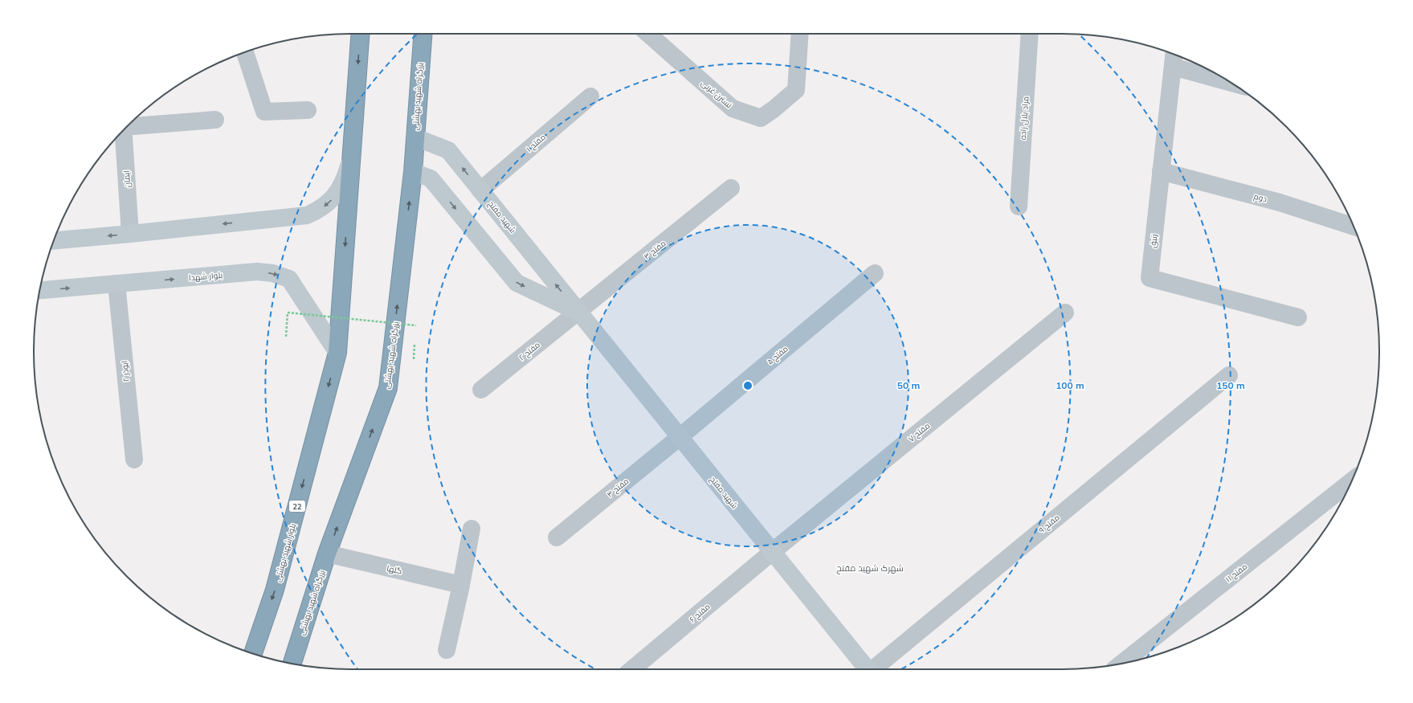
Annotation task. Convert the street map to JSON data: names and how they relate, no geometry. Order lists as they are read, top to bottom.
{
  "streets": {
    "highway": ["بزرگراه شهید بهشتی", "22", "بلوار شهید بهشتی"],
    "street": [
      "نسترن غربی",
      "مراد بلال زاده",
      "مفتح ۱",
      "ایمان",
      "دوم",
      "شهید مفتح",
      "زنبق",
      "مفتح ۳",
      "بلوار شهدا",
      "مفتح ۲",
      "مفتح ۵",
      "ابوذر ۲",
      "مفتح ۷",
      "مفتح ۴",
      "مفتح ۹",
      "گلها",
      "مفتح ۱۱",
      "مفتح ۶"
    ]
  },
  "crossings": [
    ["بزرگراه شهید بهشتی", "شهید مفتح"],
    ["بزرگراه شهید بهشتی", "گلها"],
    ["مفتح ۱", "شهید مفتح"],
    ["دوم", "زنبق"],
    ["شهید مفتح", "مفتح ۳"],
    ["شهید مفتح", "مفتح ۲"],
    ["شهید مفتح", "مفتح ۵"],
    ["شهید مفتح", "مفتح ۷"],
    ["شهید مفتح", "مفتح ۴"],
    ["شهید مفتح", "مفتح ۶"],
    ["مفتح ۳", "مفتح ۲"],
    ["بلوار شهدا", "ابوذر ۲"],
    ["بلوار شهدا", "بلوار شهید بهشتی"],
    ["مفتح ۵", "مفتح ۴"],
    ["مفتح ۷", "مفتح ۶"]
  ],
  "one_way": ["بلوار شهید بهشتی"],
  "districts": ["شهرک شهید مفتح"],
  "rings": ["50 m", "100 m", "150 m"]
}
